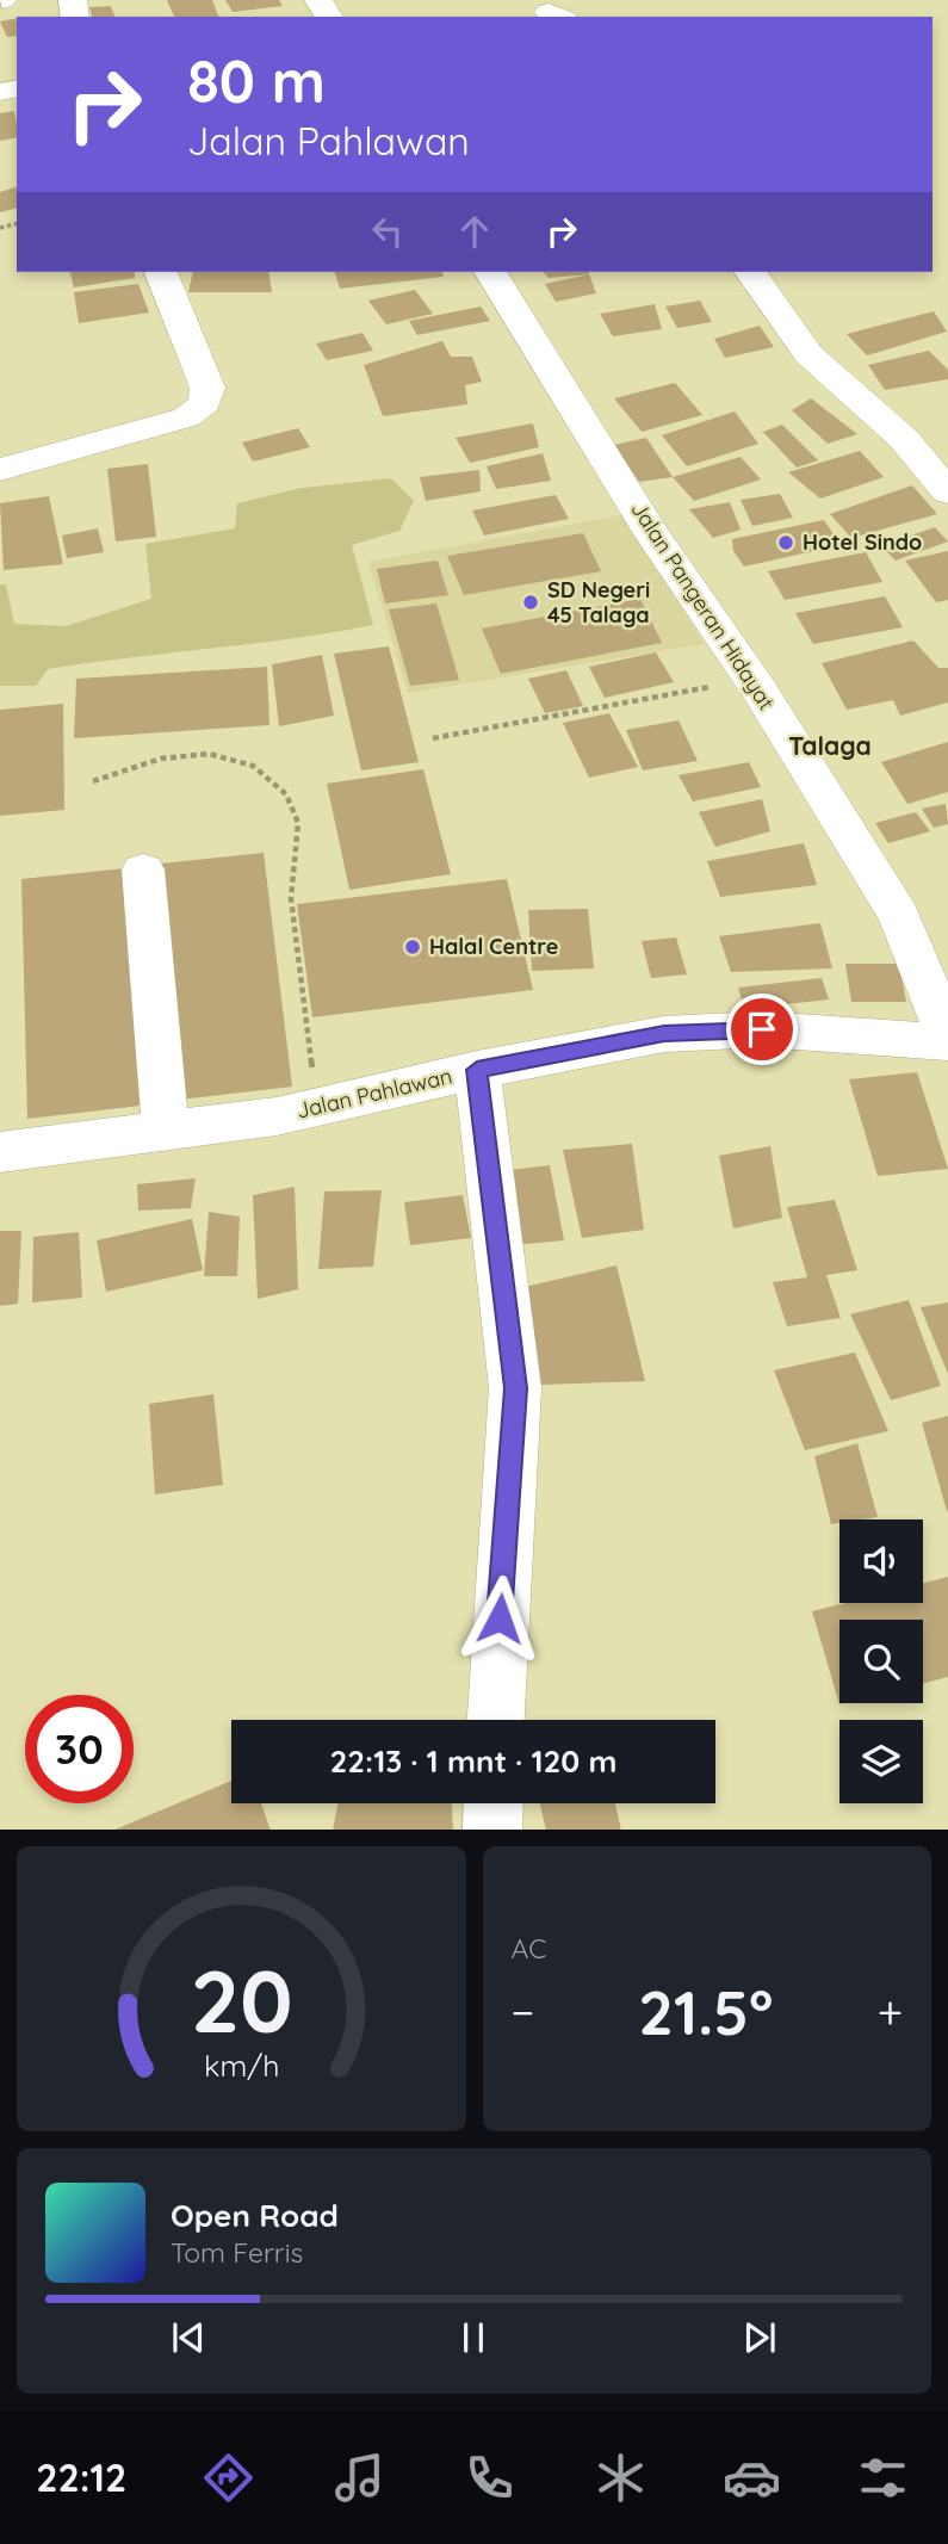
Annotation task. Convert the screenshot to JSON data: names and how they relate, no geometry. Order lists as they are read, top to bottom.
{
  "streets": {
    "street": ["Jalan Pangeran Hidayat", "Jalan Pahlawan"]
  },
  "crossings": [
    ["Jalan Pangeran Hidayat", "Jalan Pahlawan"]
  ],
  "districts": ["Talaga"],
  "places": ["Hotel Sindo", "SD Negeri 45 Talaga", "Halal Centre"],
  "page": {
    "turn": ["80 m", "Jalan Pahlawan"],
    "limit": "30",
    "trip": "22:13 · 1 mnt · 120 m",
    "tile": "AC",
    "heat": ["−", "21.5°", "+"],
    "song": ["Open Road", "Tom Ferris"],
    "tabs": "22:12",
    "gauge": ["20", "km/h"]
  }
}
